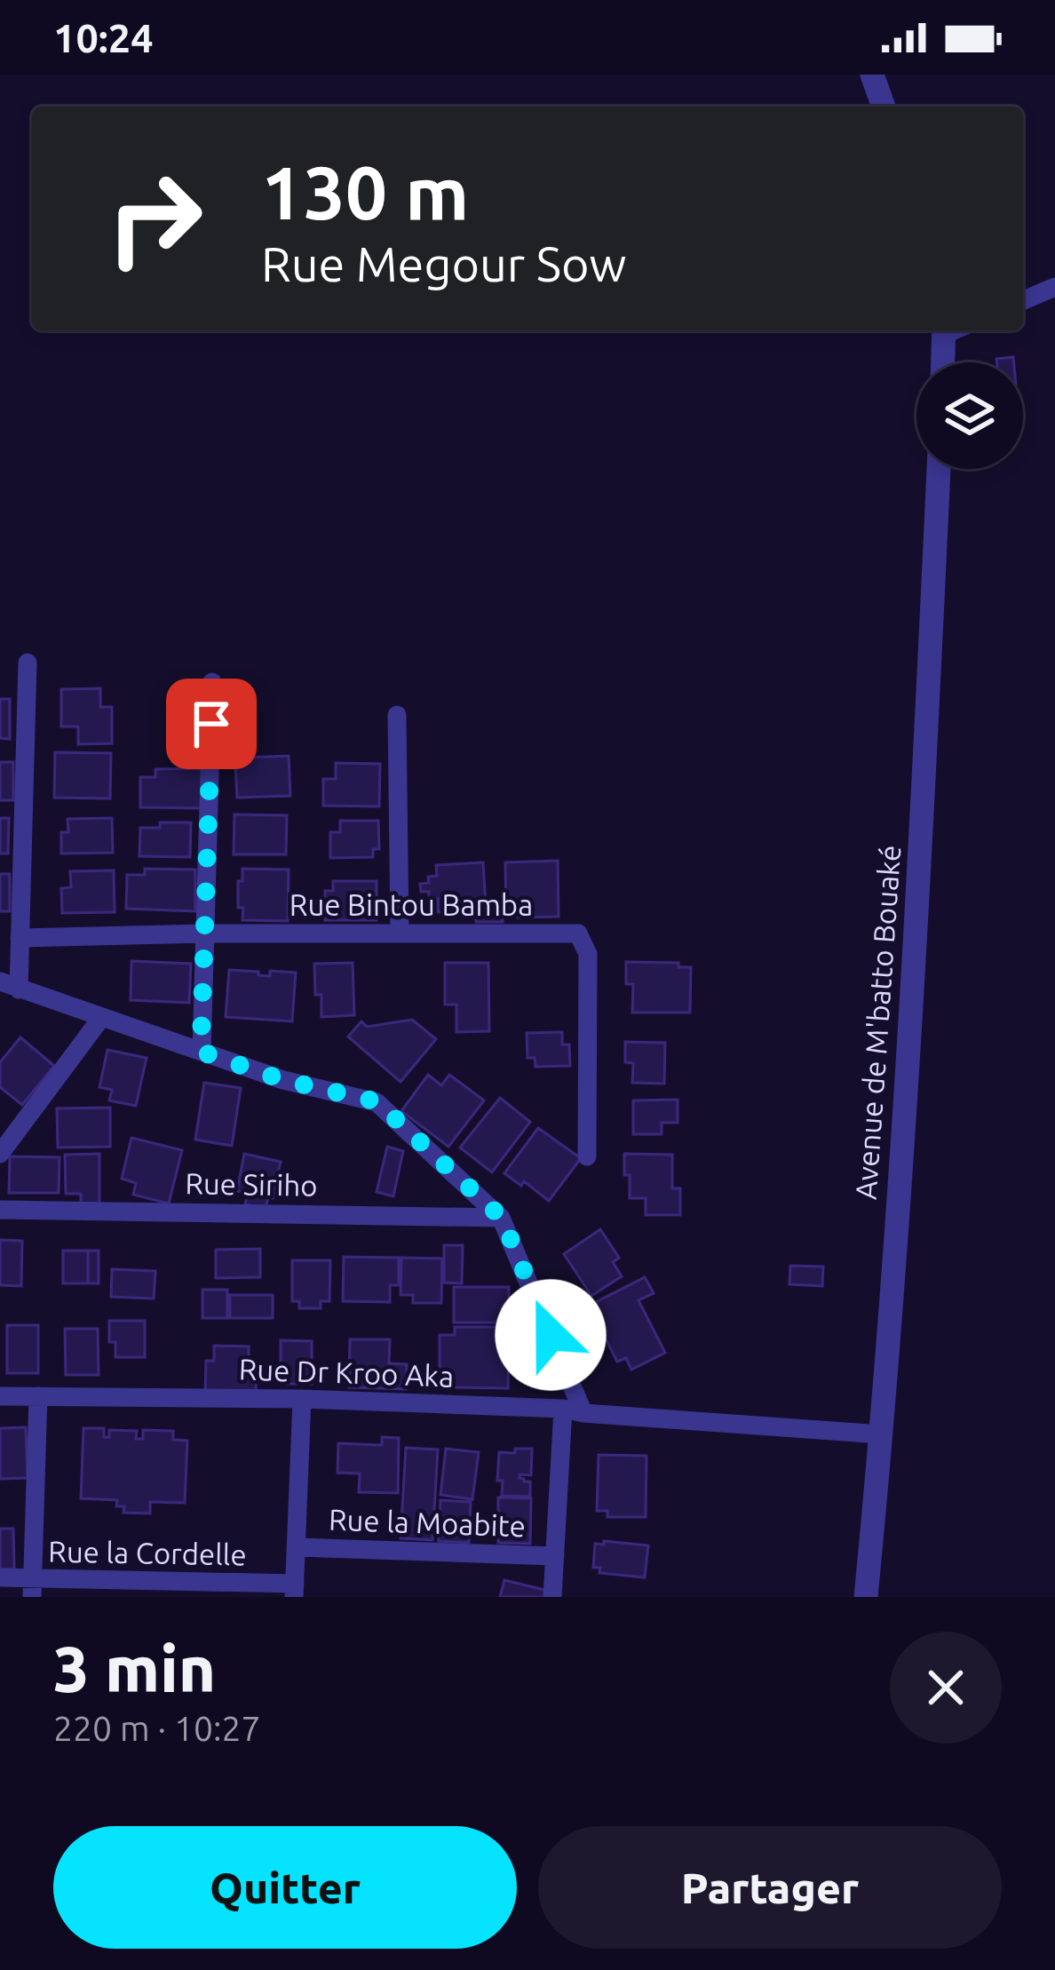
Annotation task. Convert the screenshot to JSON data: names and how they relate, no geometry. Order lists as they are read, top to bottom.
{
  "streets": {
    "street": [
      "Rue Bintou Bamba",
      "Avenue de M'batto Bouaké",
      "Rue Siriho",
      "Rue Dr Kroo Aka",
      "Rue la Moabite",
      "Rue la Cordelle"
    ]
  },
  "crossings": [
    ["Avenue de M'batto Bouaké", "Rue Dr Kroo Aka"]
  ],
  "page": {
    "status": "10:24",
    "turn": ["130 m", "Rue Megour Sow"],
    "heading": ["3 min", "220 m · 10:27"],
    "buttons": ["Quitter", "Partager"]
  }
}
